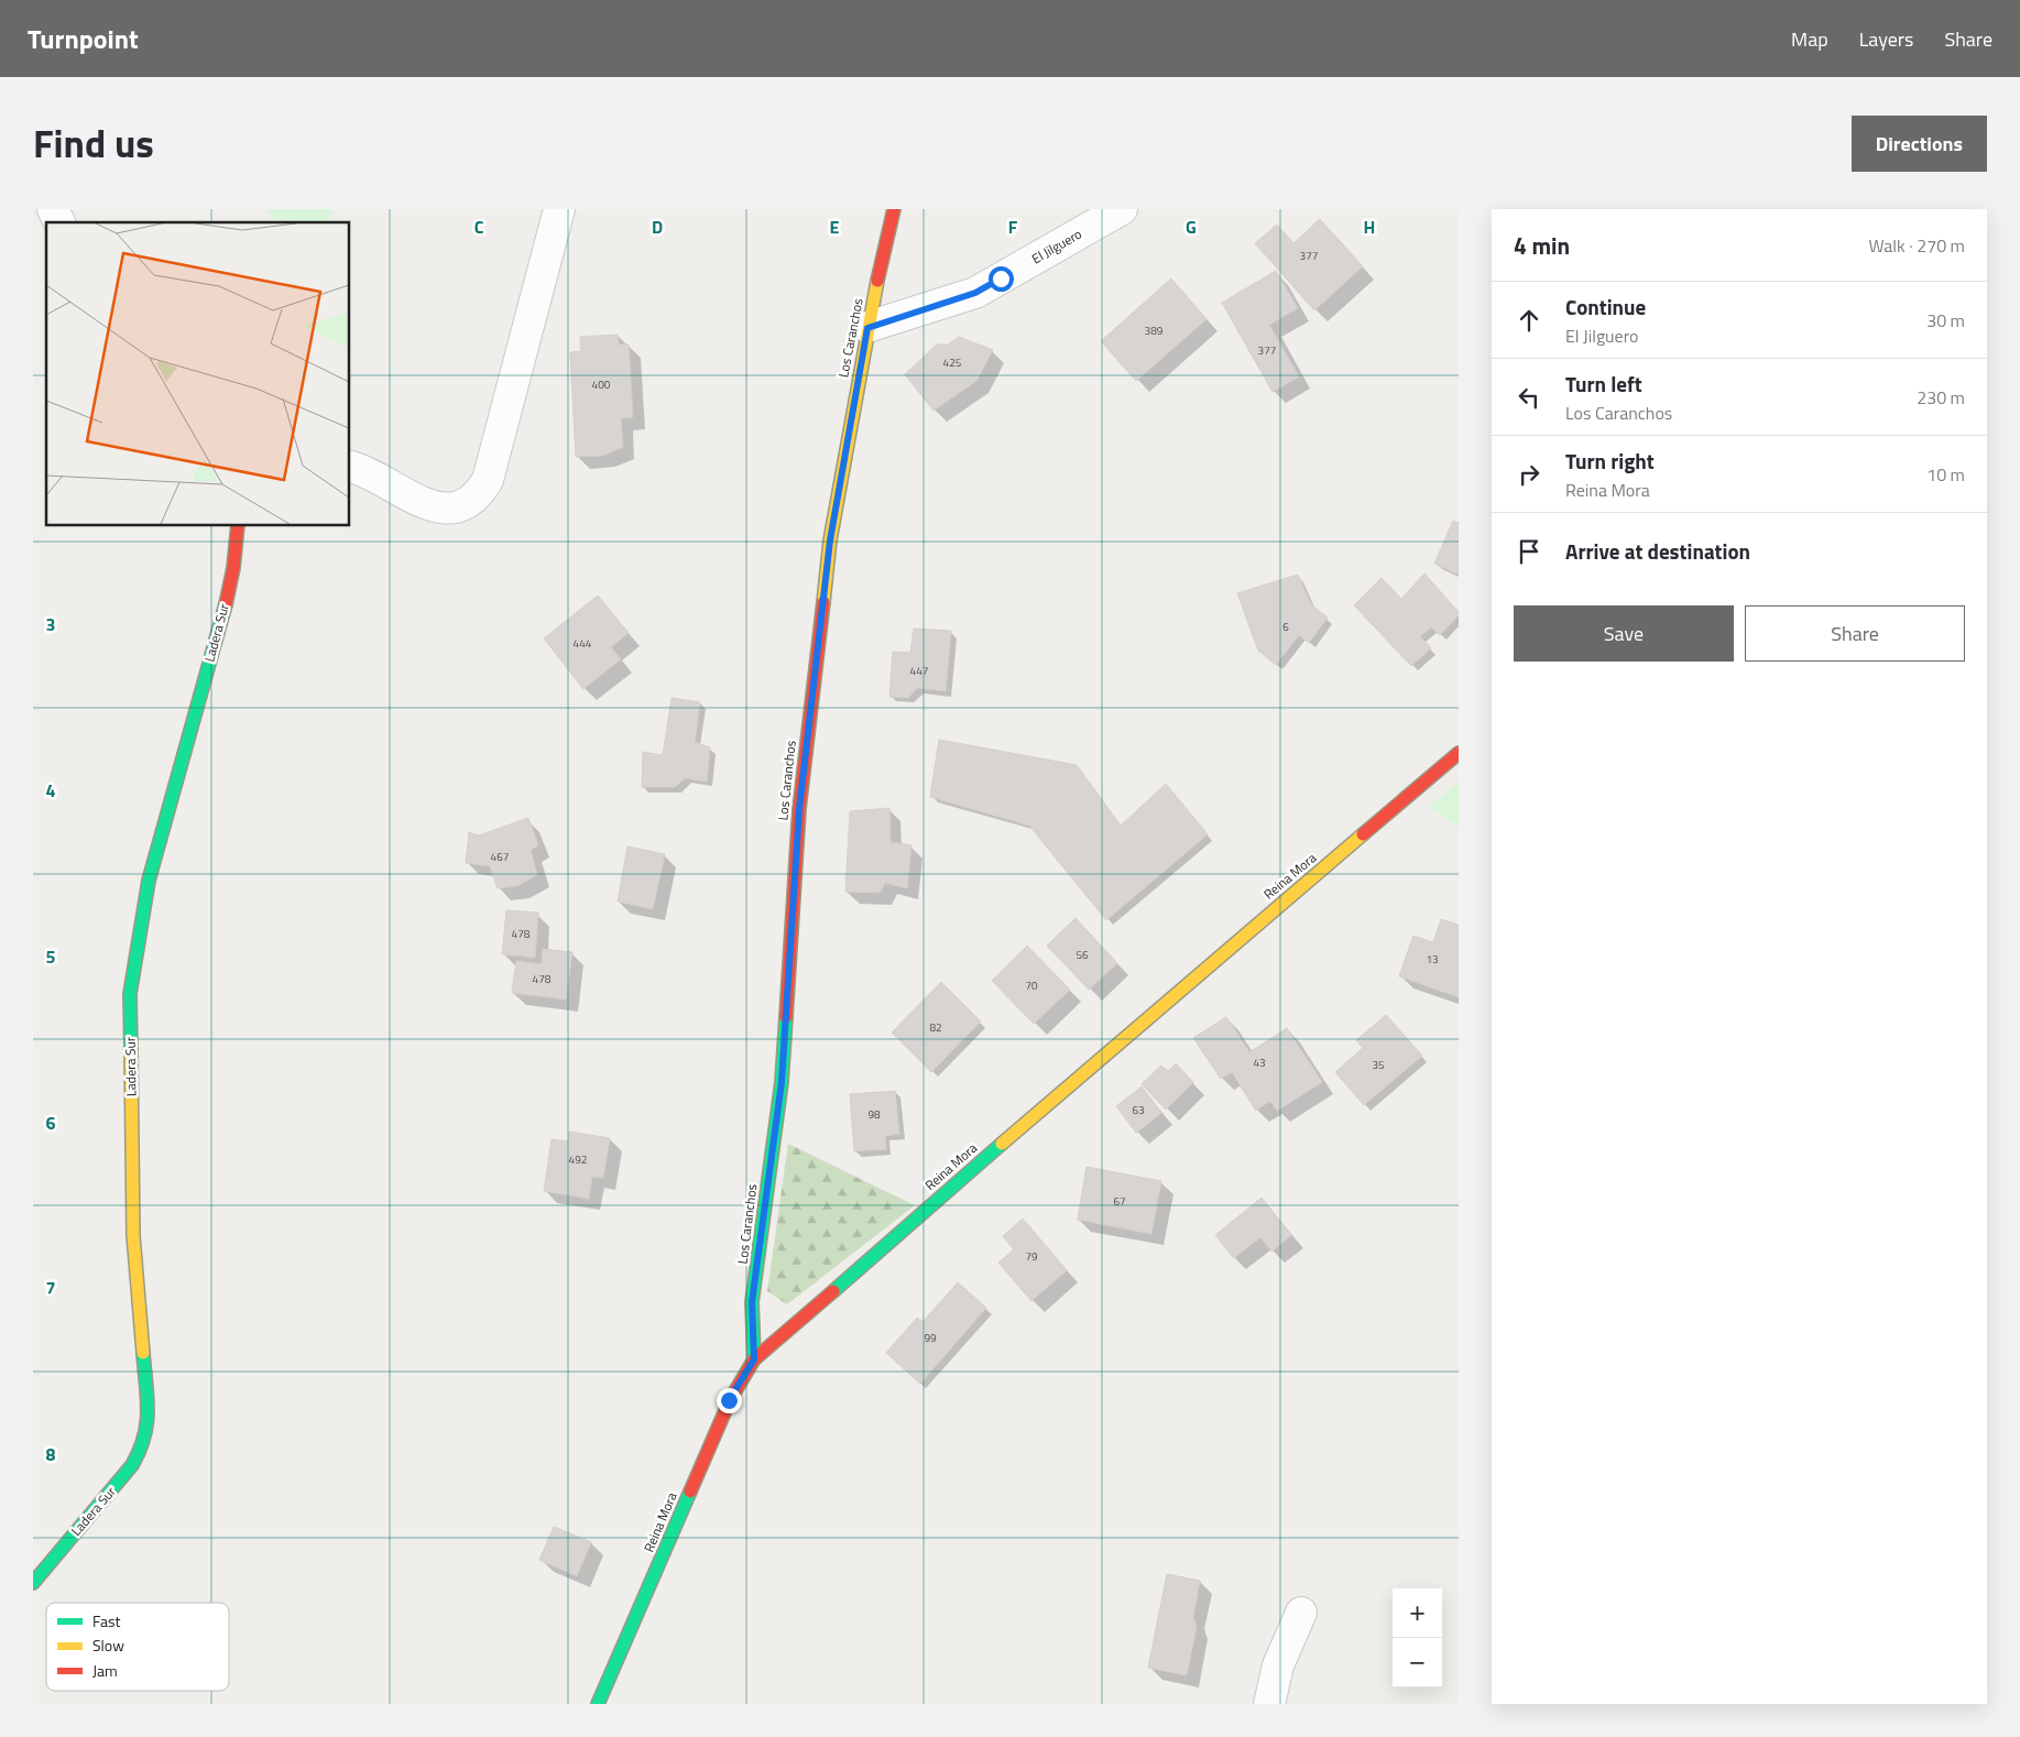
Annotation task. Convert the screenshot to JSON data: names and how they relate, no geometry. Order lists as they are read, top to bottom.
{
  "streets": {
    "street": [
      "El Jilguero",
      "Los Caranchos",
      "Ladera Sur",
      "Reina Mora"
    ]
  },
  "crossings": [
    ["El Jilguero", "Los Caranchos"],
    ["Los Caranchos", "Reina Mora"]
  ],
  "house_numbers": [
    "377",
    "389",
    "377",
    "425",
    "400",
    "6",
    "444",
    "447",
    "467",
    "478",
    "56",
    "13",
    "478",
    "70",
    "82",
    "43",
    "35",
    "63",
    "98",
    "492",
    "67",
    "79",
    "99"
  ],
  "legend": ["Fast", "Slow", "Jam"],
  "page": {
    "header": "Turnpoint",
    "nav": ["Map", "Layers", "Share"],
    "title": "Find us",
    "buttons": [
      "Directions",
      ["Save", "Share"]
    ],
    "heading": ["4 min", "Walk · 270 m"],
    "list": [
      ["Continue", "El Jilguero", "30 m"],
      ["Turn left", "Los Caranchos", "230 m"],
      ["Turn right", "Reina Mora", "10 m"],
      "Arrive at destination"
    ],
    "map_buttons": ["+", "−"]
  },
  "grid": {
    "columns": [
      "C",
      "D",
      "E",
      "F",
      "G",
      "H"
    ],
    "rows": [
      "3",
      "4",
      "5",
      "6",
      "7",
      "8"
    ]
  }
}
